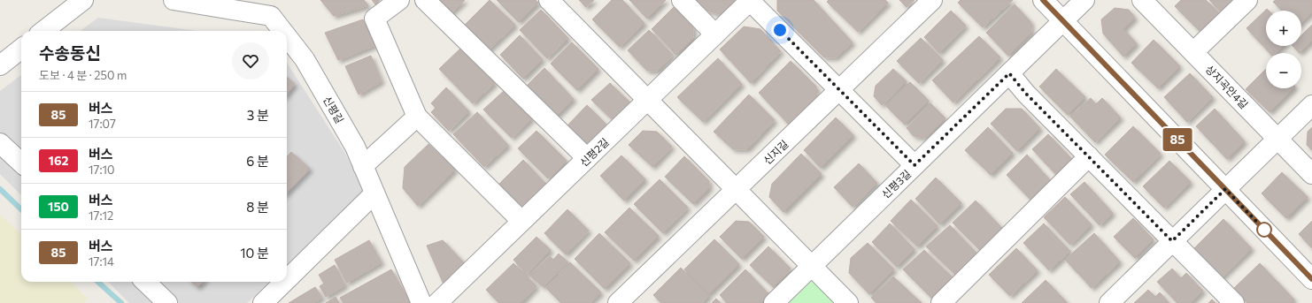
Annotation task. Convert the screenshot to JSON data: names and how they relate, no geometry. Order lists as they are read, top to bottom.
{
  "streets": {
    "street": [
      "상지곡안4길",
      "신평길",
      "신평2길",
      "신지길",
      "신평3길"
    ]
  },
  "lines": ["bus line 85"],
  "page": {
    "on_map": "85",
    "map_buttons": ["+", "−"],
    "heading": ["수송동신", "도보 · 4 분 · 250 m"],
    "list": [
      {
        "mark": "85",
        "name": "버스",
        "note": "17:07",
        "value": "3 분"
      },
      {
        "mark": "162",
        "name": "버스",
        "note": "17:10",
        "value": "6 분"
      },
      {
        "mark": "150",
        "name": "버스",
        "note": "17:12",
        "value": "8 분"
      },
      {
        "mark": "85",
        "name": "버스",
        "note": "17:14",
        "value": "10 분"
      }
    ]
  }
}
